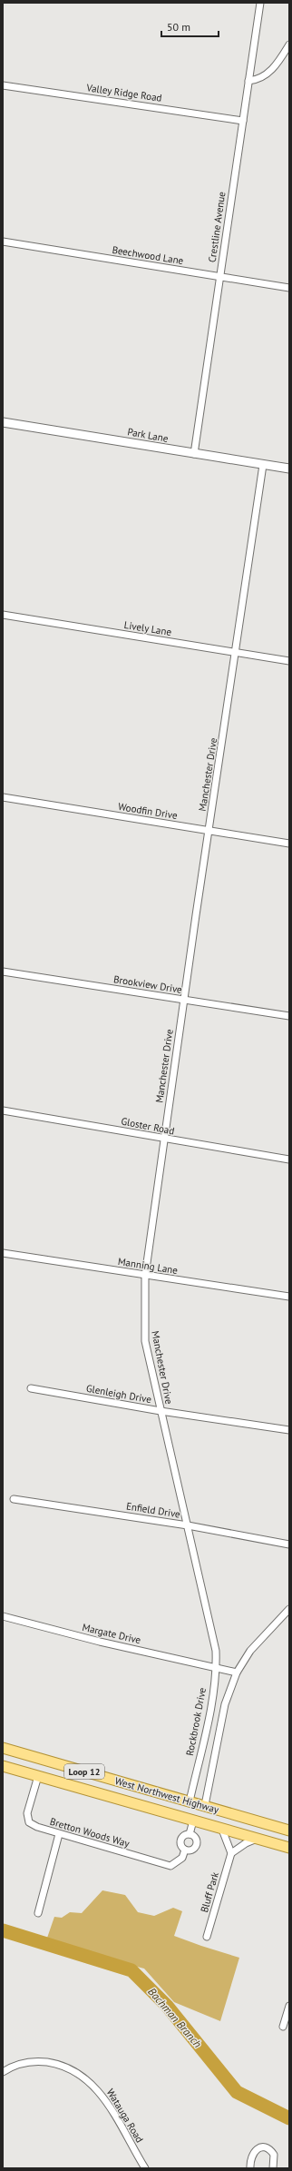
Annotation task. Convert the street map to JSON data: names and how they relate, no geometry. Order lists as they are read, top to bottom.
{
  "streets": {
    "main road": ["Loop 12", "West Northwest Highway"],
    "street": [
      "Valley Ridge Road",
      "Crestline Avenue",
      "Beechwood Lane",
      "Park Lane",
      "Lively Lane",
      "Manchester Drive",
      "Woodfin Drive",
      "Brookview Drive",
      "Gloster Road",
      "Manning Lane",
      "Glenleigh Drive",
      "Enfield Drive",
      "Margate Drive",
      "Rockbrook Drive",
      "Bretton Woods Way",
      "Bluff Park",
      "Watauga Road"
    ]
  },
  "crossings": [
    ["Valley Ridge Road", "Crestline Avenue"],
    ["Crestline Avenue", "Beechwood Lane"],
    ["Crestline Avenue", "Park Lane"],
    ["Park Lane", "Manchester Drive"],
    ["Lively Lane", "Manchester Drive"],
    ["Manchester Drive", "Woodfin Drive"],
    ["Manchester Drive", "Brookview Drive"],
    ["Manchester Drive", "Gloster Road"],
    ["Manchester Drive", "Manning Lane"],
    ["Manchester Drive", "Glenleigh Drive"],
    ["Manchester Drive", "Enfield Drive"],
    ["Manchester Drive", "Margate Drive"],
    ["Manchester Drive", "Rockbrook Drive"],
    ["Margate Drive", "Rockbrook Drive"],
    ["Rockbrook Drive", "West Northwest Highway"],
    ["West Northwest Highway", "Bretton Woods Way"]
  ],
  "water": ["Bachman Branch"],
  "scale_bar": "50 m"
}
